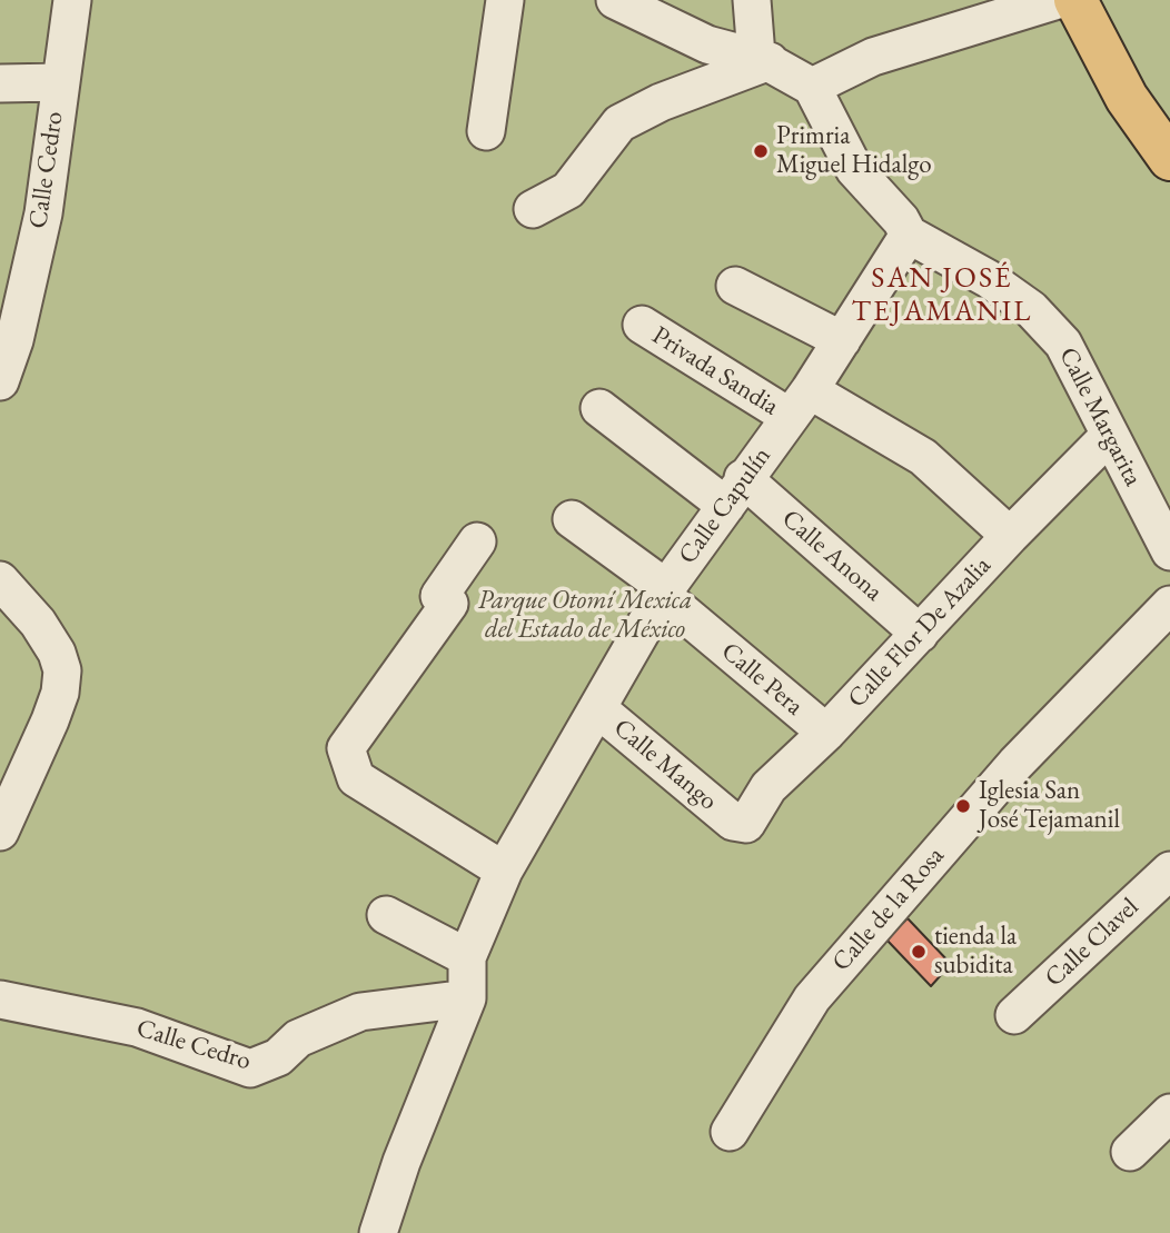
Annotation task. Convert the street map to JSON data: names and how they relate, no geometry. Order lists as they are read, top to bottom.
{
  "streets": {
    "street": [
      "Calle Cedro",
      "Privada Sandia",
      "Calle Margarita",
      "Calle Capulín",
      "Calle Anona",
      "Calle Flor De Azalia",
      "Calle Pera",
      "Calle Mango",
      "Calle de la Rosa",
      "Calle Clavel"
    ]
  },
  "crossings": [
    ["Calle Cedro", "Calle Capulín"],
    ["Privada Sandia", "Calle Capulín"],
    ["Privada Sandia", "Calle Flor De Azalia"],
    ["Calle Margarita", "Calle Capulín"],
    ["Calle Margarita", "Calle Flor De Azalia"],
    ["Calle Capulín", "Calle Anona"],
    ["Calle Capulín", "Calle Pera"],
    ["Calle Capulín", "Calle Mango"],
    ["Calle Anona", "Calle Flor De Azalia"],
    ["Calle Flor De Azalia", "Calle Pera"],
    ["Calle Flor De Azalia", "Calle Mango"]
  ],
  "districts": ["SAN JOSÉ TEJAMANIL"],
  "parks": ["Parque Otomí Mexica del Estado de México"],
  "places": ["Primria Miguel Hidalgo", "Iglesia San José Tejamanil", "tienda la subidita"]
}
